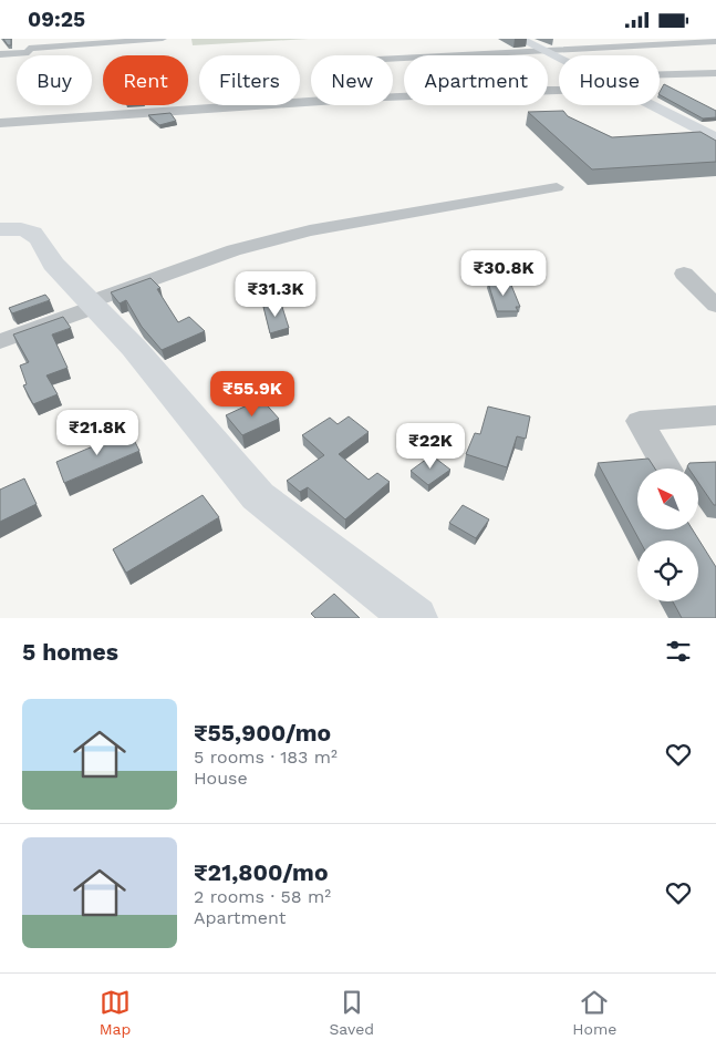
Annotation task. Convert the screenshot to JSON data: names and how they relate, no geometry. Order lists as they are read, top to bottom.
{
  "north": "top left",
  "page": {
    "status": "09:25",
    "chip": [
      "Buy",
      "Rent",
      "Filters",
      "New",
      "Apartment",
      "House"
    ],
    "price": [
      "₹30.8K",
      "₹31.3K",
      "₹55.9K",
      "₹21.8K",
      "₹22K"
    ],
    "heading": "5 homes",
    "list": [
      {
        "name": "₹55,900/mo",
        "note": "5 rooms · 183 m² · House"
      },
      {
        "name": "₹21,800/mo",
        "note": "2 rooms · 58 m² · Apartment"
      }
    ],
    "tabs": ["Map", "Saved", "Home"]
  }
}
